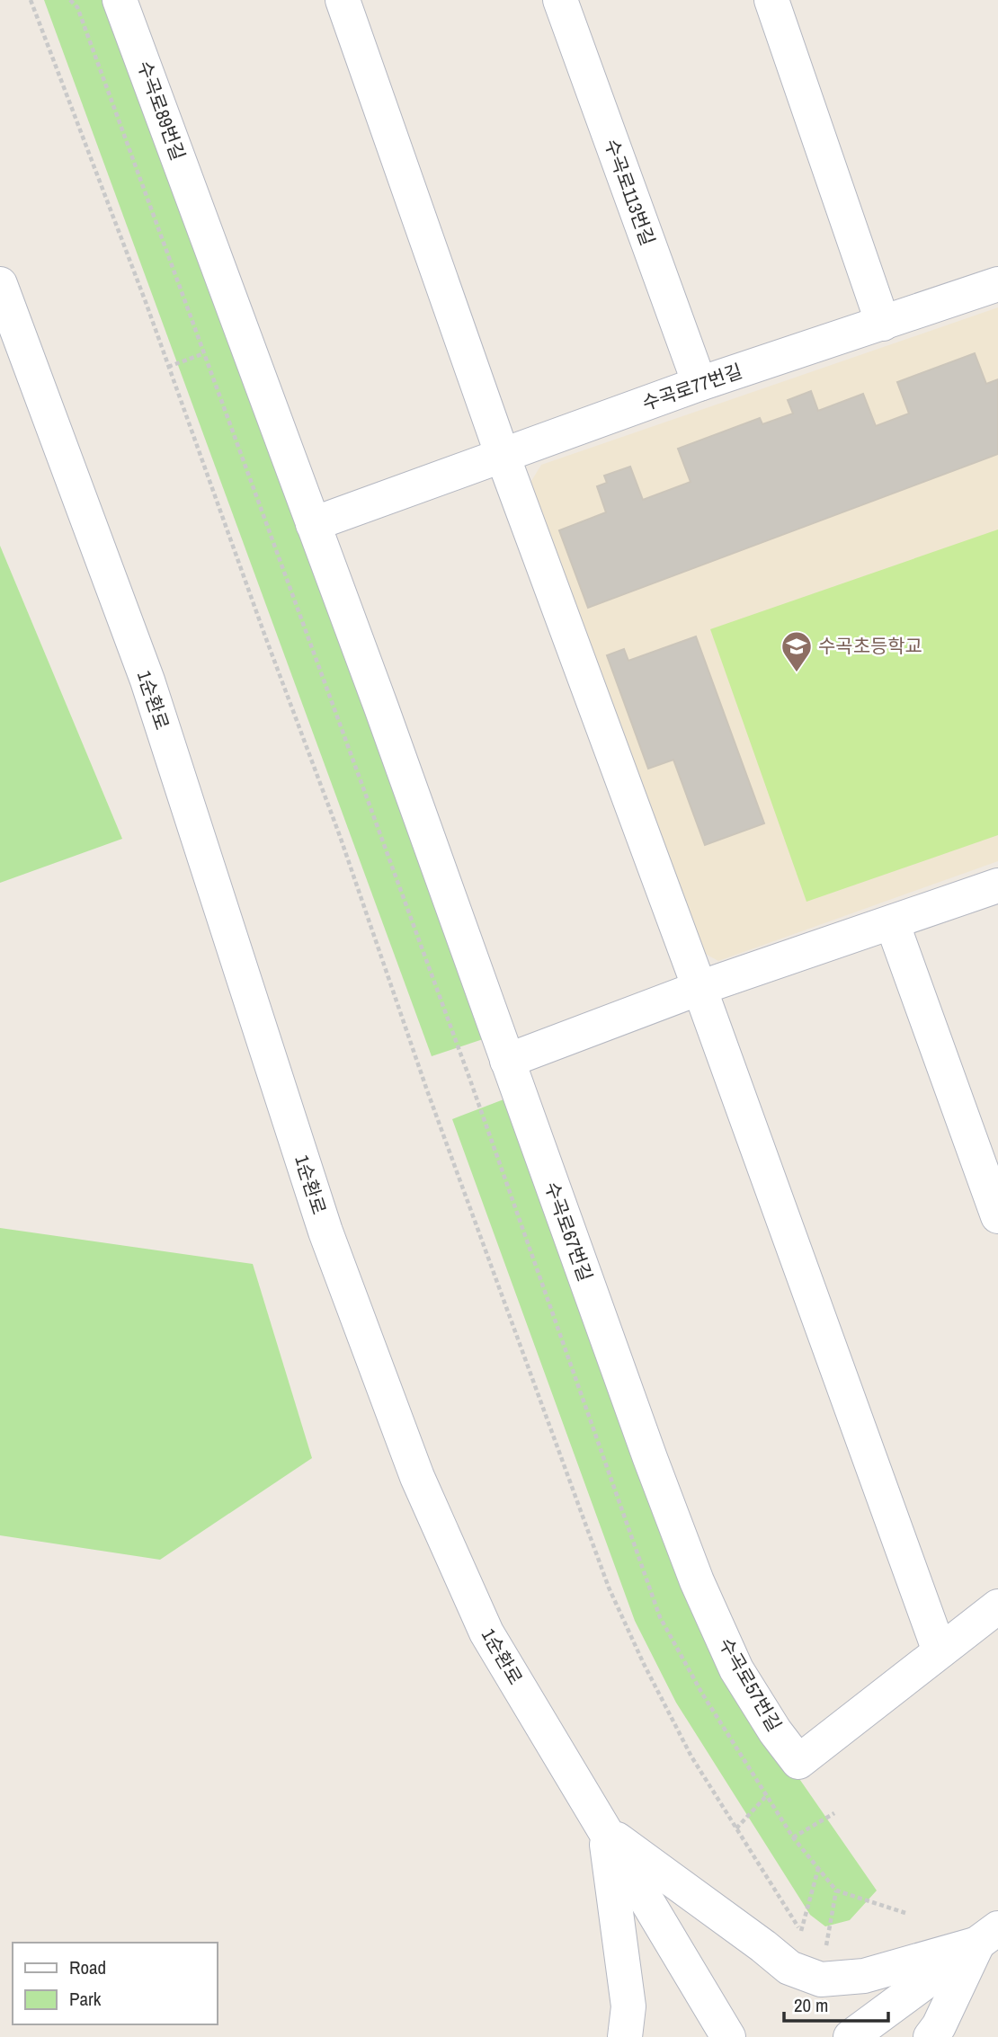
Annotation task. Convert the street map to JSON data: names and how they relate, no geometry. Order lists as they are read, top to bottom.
{
  "streets": {
    "street": [
      "수곡로89번길",
      "수곡로113번길",
      "수곡로77번길",
      "1순환로",
      "수곡로67번길",
      "수곡로57번길"
    ]
  },
  "crossings": [
    ["수곡로89번길", "수곡로77번길"],
    ["수곡로89번길", "수곡로67번길"],
    ["수곡로113번길", "수곡로77번길"],
    ["수곡로77번길", "수곡로67번길"],
    ["수곡로67번길", "수곡로57번길"]
  ],
  "places": {
    "school or university": ["수곡초등학교"]
  },
  "legend": ["Road", "Park"],
  "scale_bar": "20 m"
}
